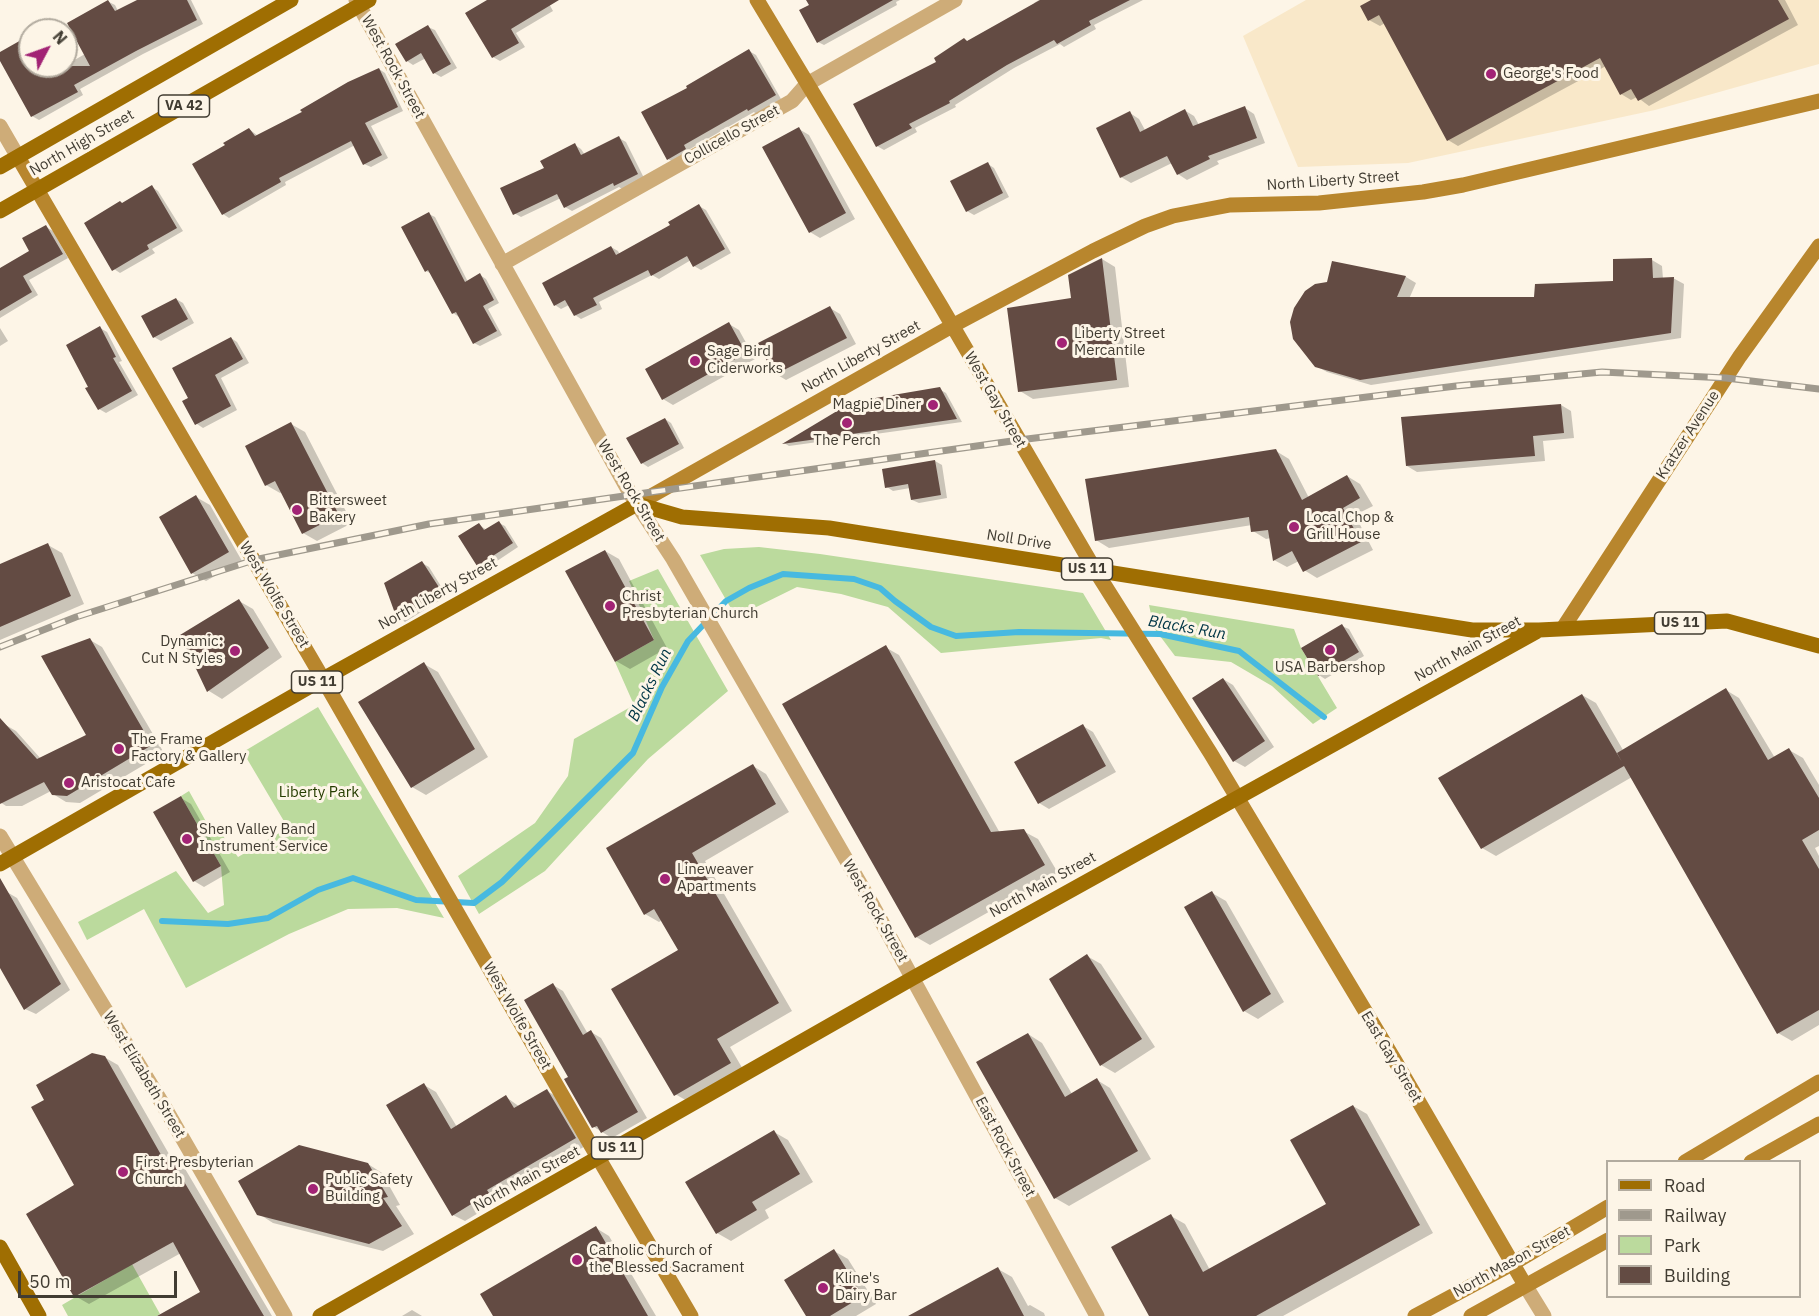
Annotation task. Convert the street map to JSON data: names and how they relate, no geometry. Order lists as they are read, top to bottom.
{
  "streets": {
    "main road": [
      "VA 42",
      "North High Street",
      "North Liberty Street",
      "Noll Drive",
      "US 11",
      "North Main Street"
    ],
    "street": [
      "West Rock Street",
      "Collicello Street",
      "West Gay Street",
      "Kratzer Avenue",
      "West Wolfe Street",
      "East Gay Street",
      "West Elizabeth Street",
      "East Rock Street",
      "North Mason Street"
    ]
  },
  "crossings": [
    ["West Rock Street", "Collicello Street"],
    ["West Rock Street", "North High Street"],
    ["West Rock Street", "North Liberty Street"],
    ["West Rock Street", "Noll Drive"],
    ["West Rock Street", "North Main Street"],
    ["West Rock Street", "East Rock Street"],
    ["Collicello Street", "West Gay Street"],
    ["North High Street", "West Wolfe Street"],
    ["North Liberty Street", "West Gay Street"],
    ["North Liberty Street", "Noll Drive"],
    ["North Liberty Street", "West Wolfe Street"],
    ["North Liberty Street", "West Elizabeth Street"],
    ["West Gay Street", "Noll Drive"],
    ["West Gay Street", "North Main Street"],
    ["West Gay Street", "East Gay Street"],
    ["Kratzer Avenue", "North Main Street"],
    ["Noll Drive", "North Main Street"],
    ["West Wolfe Street", "North Main Street"],
    ["North Main Street", "East Gay Street"],
    ["North Main Street", "East Rock Street"],
    ["East Gay Street", "North Mason Street"]
  ],
  "water": ["Blacks Run"],
  "parks": ["Liberty Park"],
  "places": [
    "George's Food",
    "Liberty Street Mercantile",
    "Sage Bird Ciderworks",
    "Magpie Diner",
    "The Perch",
    "Bittersweet Bakery",
    "Local Chop & Grill House",
    "Christ Presbyterian Church",
    "USA Barbershop",
    "Dynamic: Cut N Styles",
    "The Frame Factory & Gallery",
    "Aristocat Cafe",
    "Shen Valley Band Instrument Service",
    "Lineweaver Apartments",
    "First Presbyterian Church",
    "Public Safety Building",
    "Catholic Church of the Blessed Sacrament",
    "Kline's Dairy Bar"
  ],
  "legend": [
    "Road",
    "Railway",
    "Park",
    "Building"
  ],
  "scale_bar": "50 m",
  "north": "top right"
}
